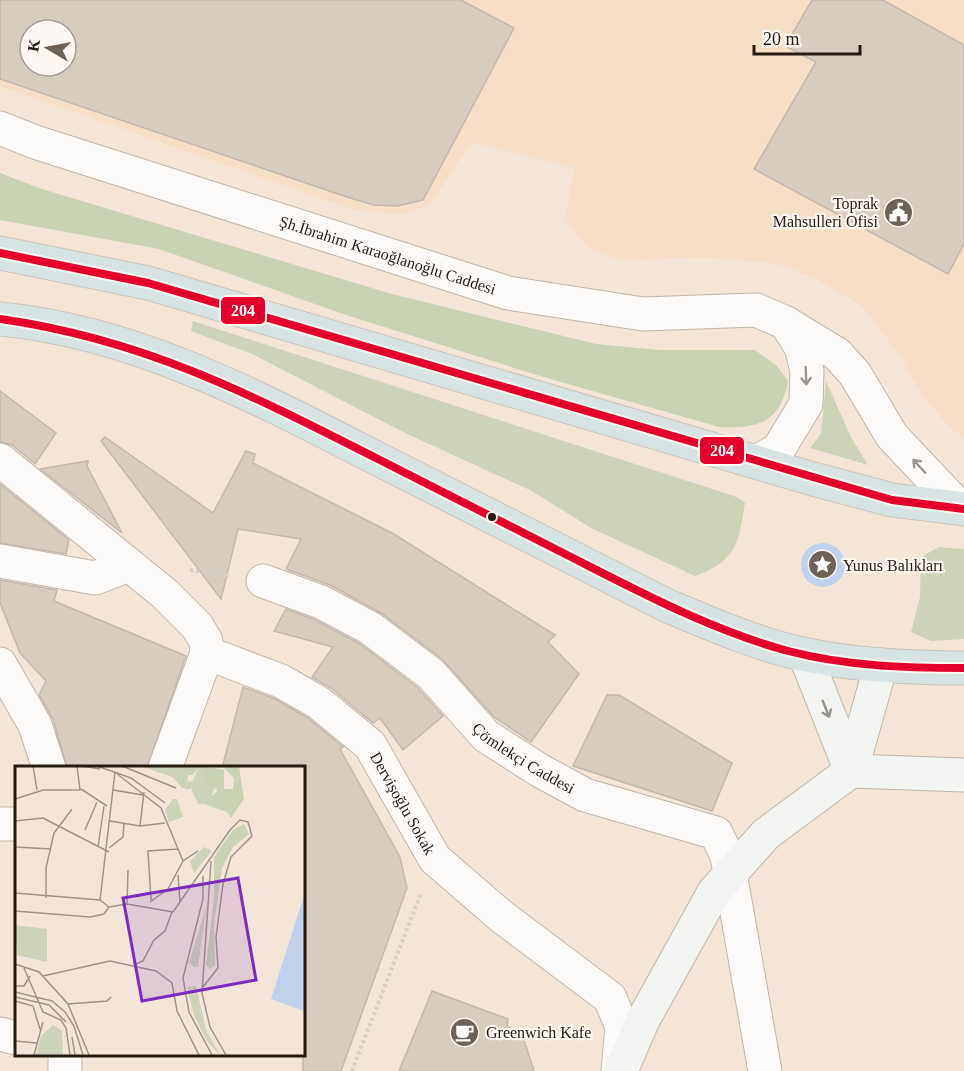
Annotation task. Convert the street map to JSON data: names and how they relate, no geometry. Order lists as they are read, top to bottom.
{
  "streets": {
    "street": ["Şh.İbrahim Karaoğlanoğlu Caddesi", "Çömlekçi Caddesi", "Dervişoğlu Sokak"]
  },
  "places": {
    "public building": ["Toprak Mahsulleri Ofisi"],
    "place": ["Yunus Balıkları"],
    "cafe": ["Greenwich Kafe"]
  },
  "lines": ["transit line 204"],
  "scale_bar": "20 m",
  "north": "left"
}
